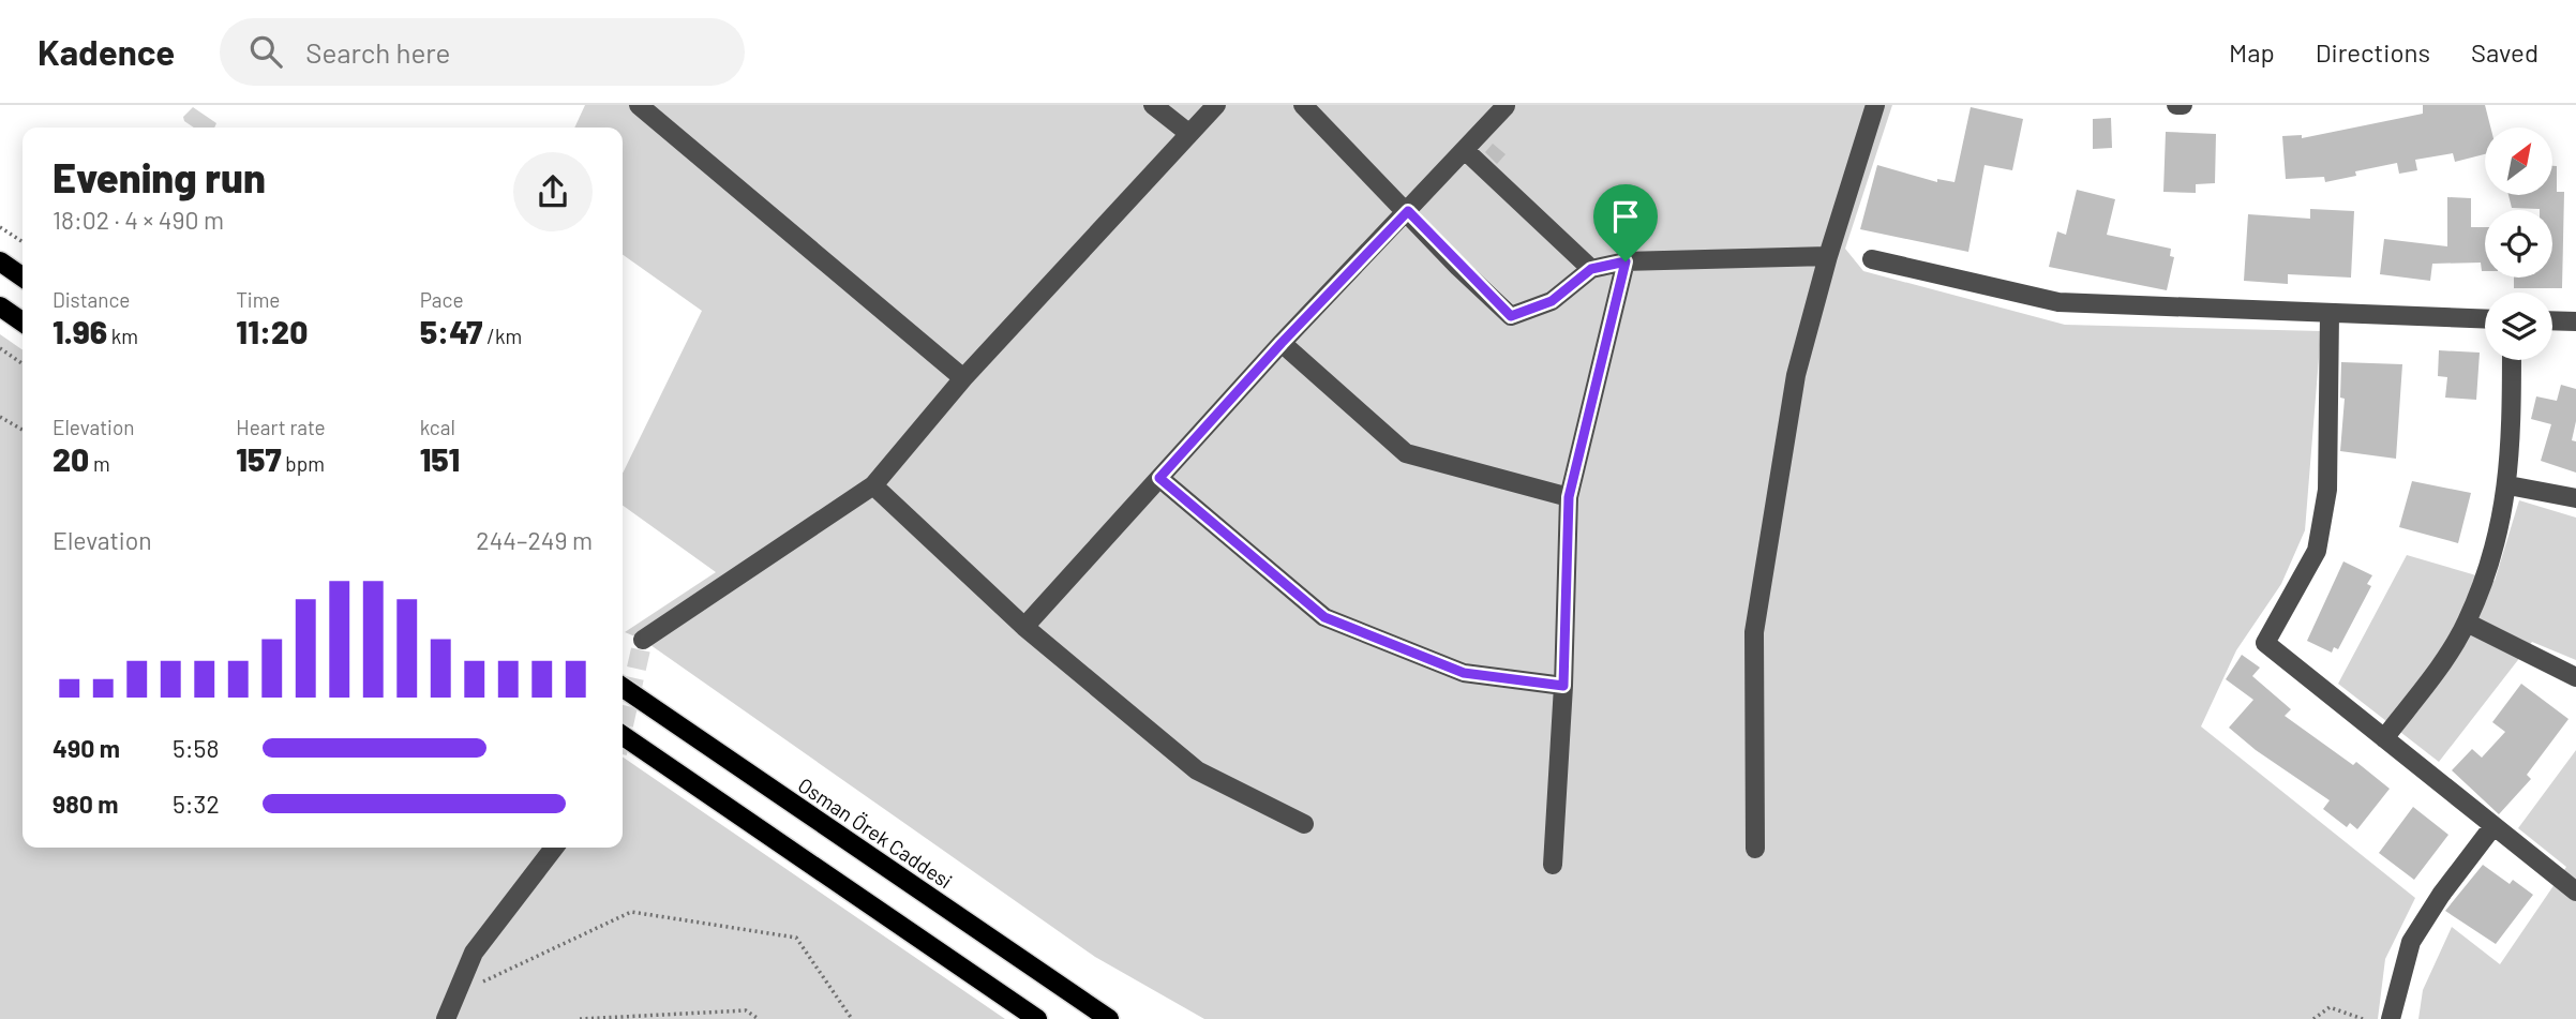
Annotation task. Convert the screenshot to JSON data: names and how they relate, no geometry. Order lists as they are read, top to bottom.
{
  "streets": {
    "main road": ["Osman Örek Caddesi"]
  },
  "north": "top right",
  "page": {
    "header": "Kadence",
    "search": "Search here",
    "nav": ["Map", "Directions", "Saved"],
    "heading": ["Evening run", "18:02 · 4 × 490 m"],
    "stats": [
      ["Distance", "1.96 km"],
      ["Time", "11:20"],
      ["Pace", "5:47 /km"],
      ["Elevation", "20 m"],
      ["Heart rate", "157 bpm"],
      ["kcal", "151"]
    ],
    "chart": ["Elevation", "244–249 m"],
    "list": [
      {
        "name": "490 m",
        "note": "5:58"
      },
      {
        "name": "980 m",
        "note": "5:32"
      }
    ]
  }
}
